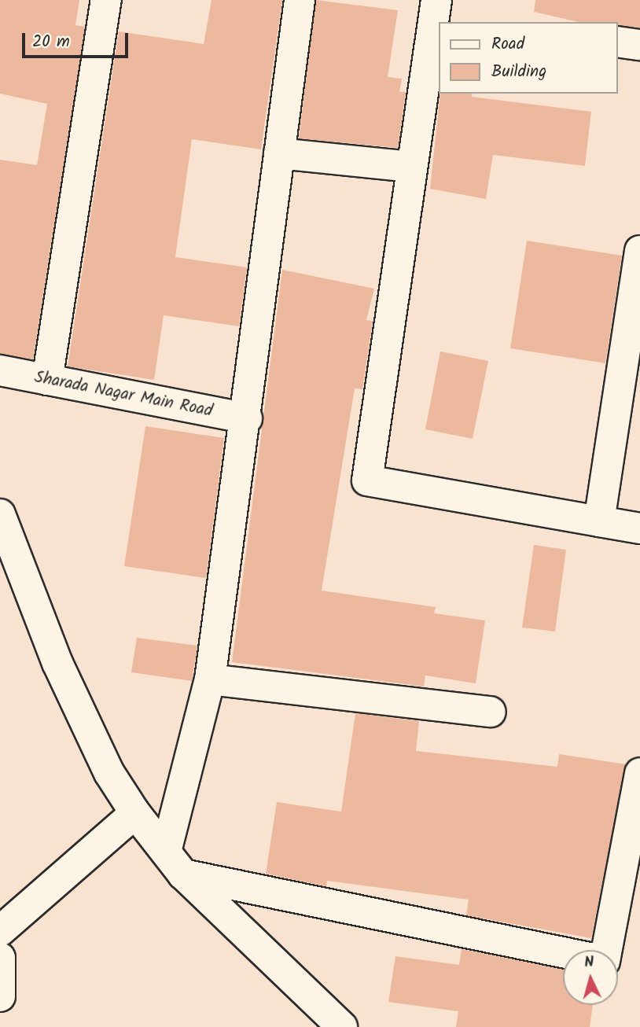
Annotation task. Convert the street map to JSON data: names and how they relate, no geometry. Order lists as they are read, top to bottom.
{
  "streets": {
    "street": ["Sharada Nagar Main Road"]
  },
  "legend": ["Road", "Building"],
  "scale_bar": "20 m",
  "north": "top"
}
